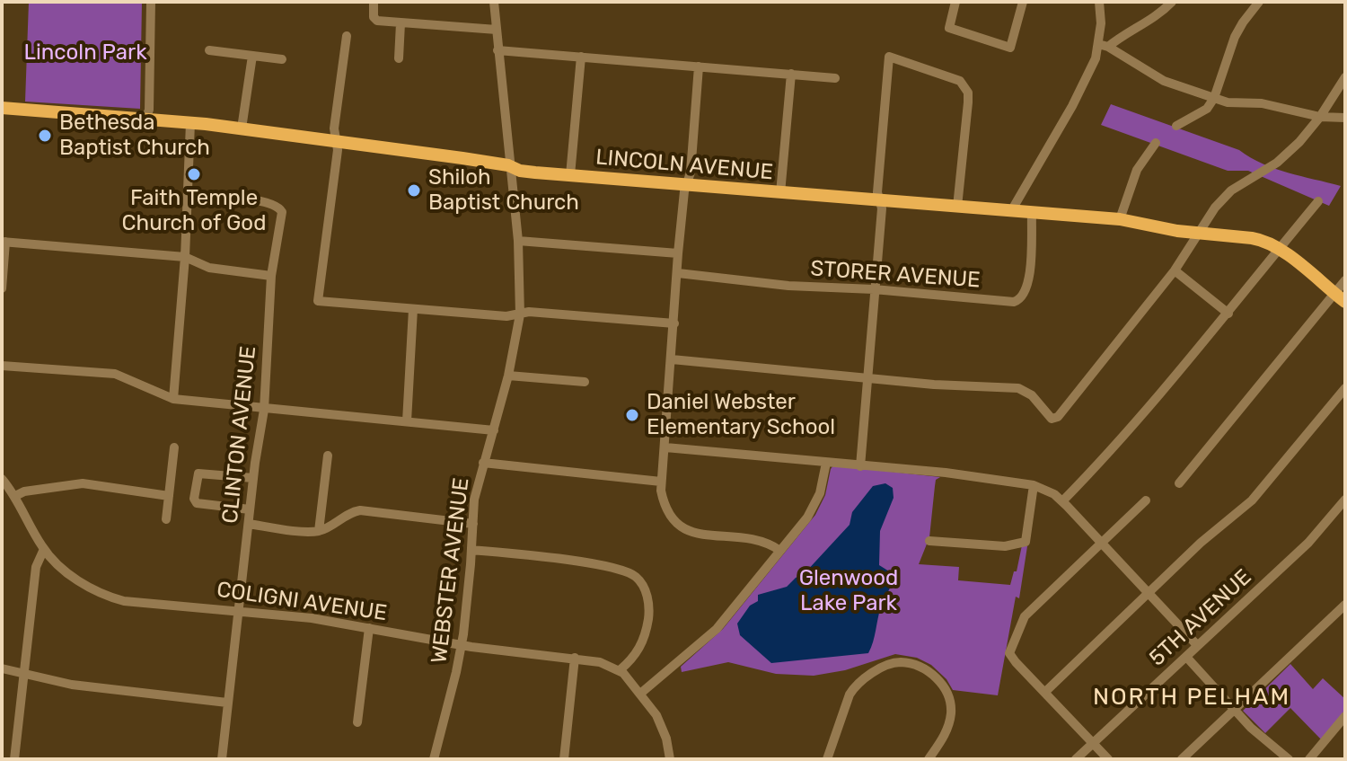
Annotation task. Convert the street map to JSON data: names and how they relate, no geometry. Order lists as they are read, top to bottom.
{
  "streets": {
    "main road": ["LINCOLN AVENUE"],
    "street": [
      "STORER AVENUE",
      "CLINTON AVENUE",
      "WEBSTER AVENUE",
      "COLIGNI AVENUE",
      "5TH AVENUE"
    ]
  },
  "crossings": [
    ["LINCOLN AVENUE", "STORER AVENUE"],
    ["LINCOLN AVENUE", "WEBSTER AVENUE"],
    ["CLINTON AVENUE", "COLIGNI AVENUE"],
    ["WEBSTER AVENUE", "COLIGNI AVENUE"]
  ],
  "districts": ["NORTH PELHAM"],
  "parks": ["Lincoln Park", "Glenwood Lake Park"],
  "places": [
    "Bethesda Baptist Church",
    "Faith Temple Church of God",
    "Shiloh Baptist Church",
    "Daniel Webster Elementary School"
  ]
}
